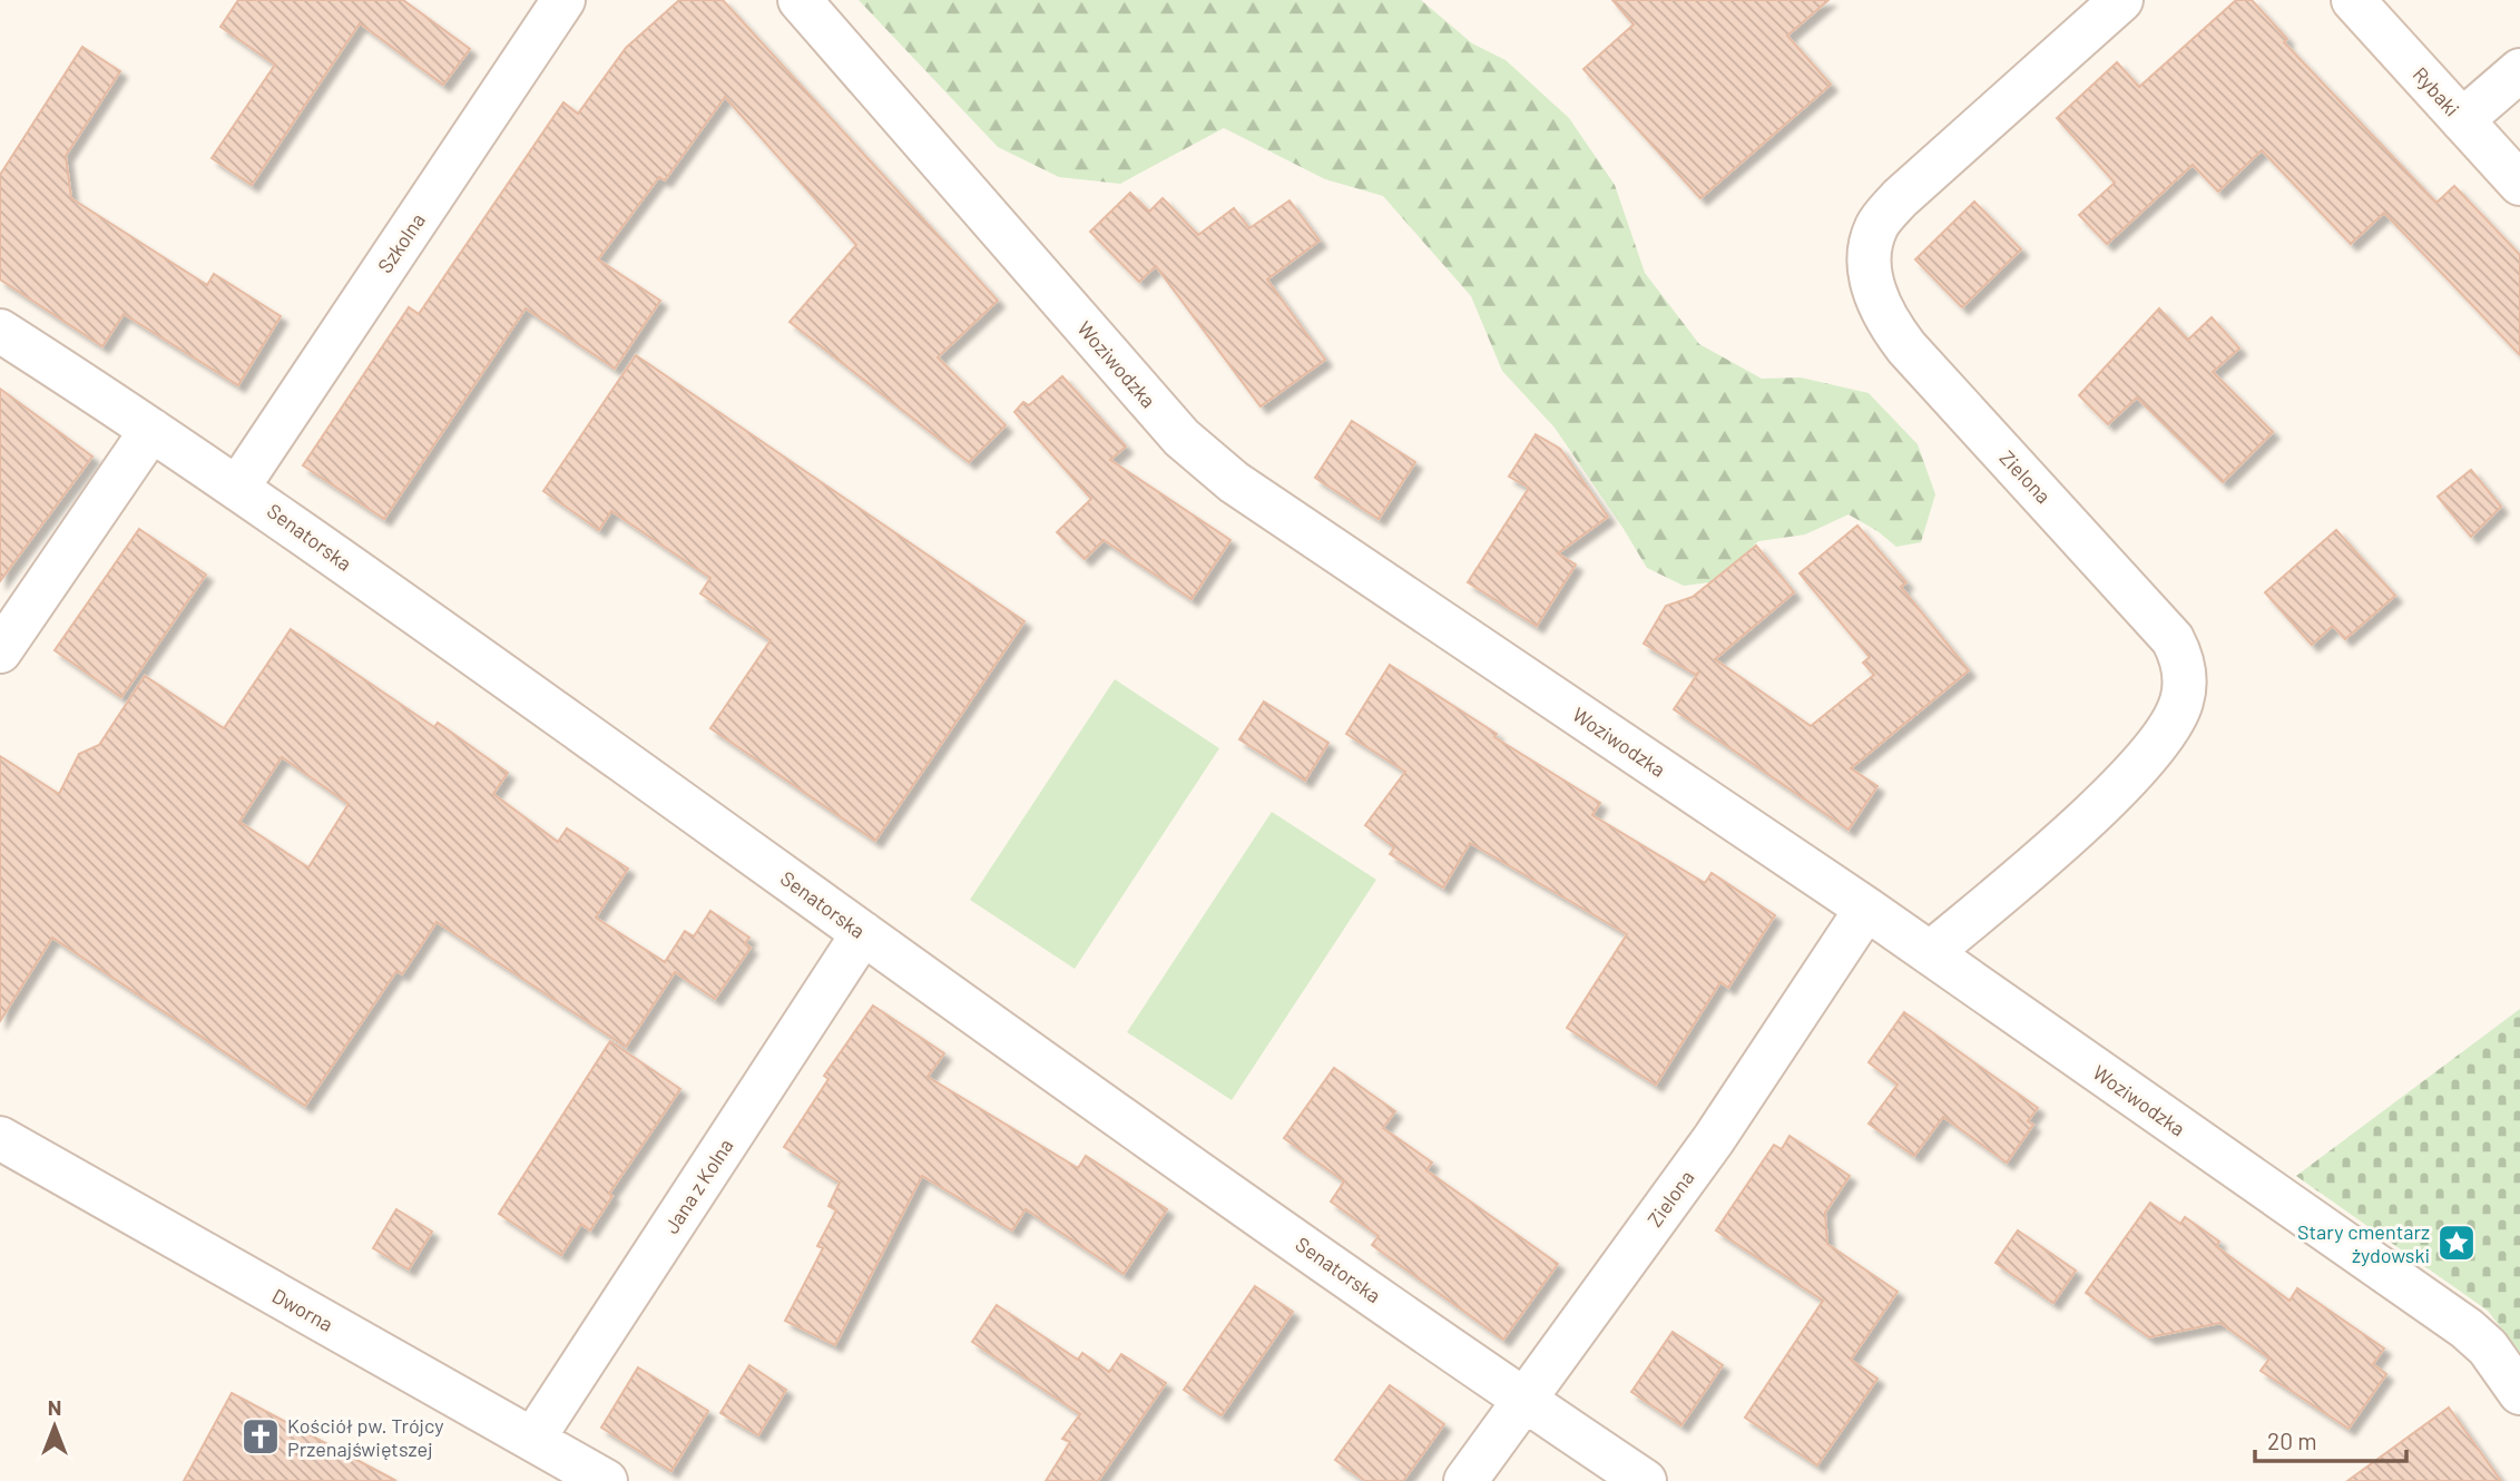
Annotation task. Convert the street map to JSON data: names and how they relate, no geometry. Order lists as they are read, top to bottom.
{
  "streets": {
    "street": [
      "Rybaki",
      "Szkolna",
      "Woziwodzka",
      "Zielona",
      "Senatorska",
      "Jana z Kolna",
      "Dworna"
    ]
  },
  "crossings": [
    ["Szkolna", "Senatorska"],
    ["Woziwodzka", "Zielona"],
    ["Zielona", "Senatorska"],
    ["Senatorska", "Jana z Kolna"],
    ["Jana z Kolna", "Dworna"]
  ],
  "places": {
    "place": ["Stary cmentarz żydowski"],
    "church": ["Kościół pw. Trójcy Przenajświętszej"]
  },
  "scale_bar": "20 m",
  "north": "top"
}
